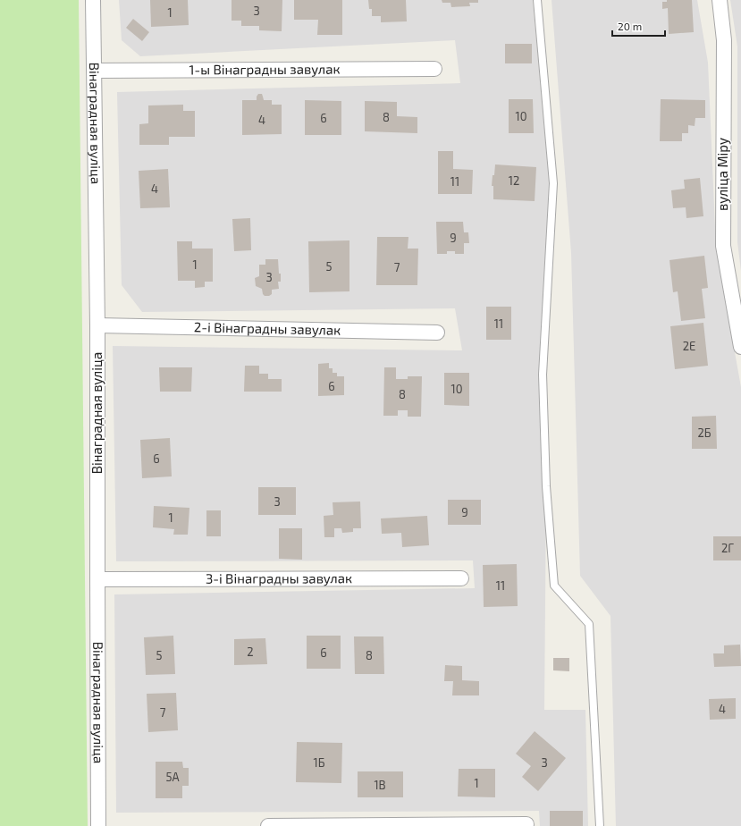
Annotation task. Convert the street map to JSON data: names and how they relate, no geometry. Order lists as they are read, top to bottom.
{
  "streets": {
    "street": [
      "1-ы Вінаградны завулак",
      "Вінаградная вуліца",
      "вуліца Міру",
      "2-і Вінаградны завулак",
      "3-і Вінаградны завулак"
    ]
  },
  "crossings": [
    ["1-ы Вінаградны завулак", "Вінаградная вуліца"],
    ["Вінаградная вуліца", "2-і Вінаградны завулак"],
    ["Вінаградная вуліца", "3-і Вінаградны завулак"]
  ],
  "house_numbers": [
    "3",
    "1",
    "10",
    "8",
    "6",
    "4",
    "12",
    "11",
    "4",
    "9",
    "1",
    "5",
    "7",
    "3",
    "11",
    "2Е",
    "6",
    "10",
    "8",
    "2Б",
    "6",
    "3",
    "9",
    "1",
    "2Г",
    "11",
    "2",
    "6",
    "5",
    "8",
    "4",
    "7",
    "1Б",
    "3",
    "5А",
    "1",
    "1В"
  ],
  "scale_bar": "20 m"
}
